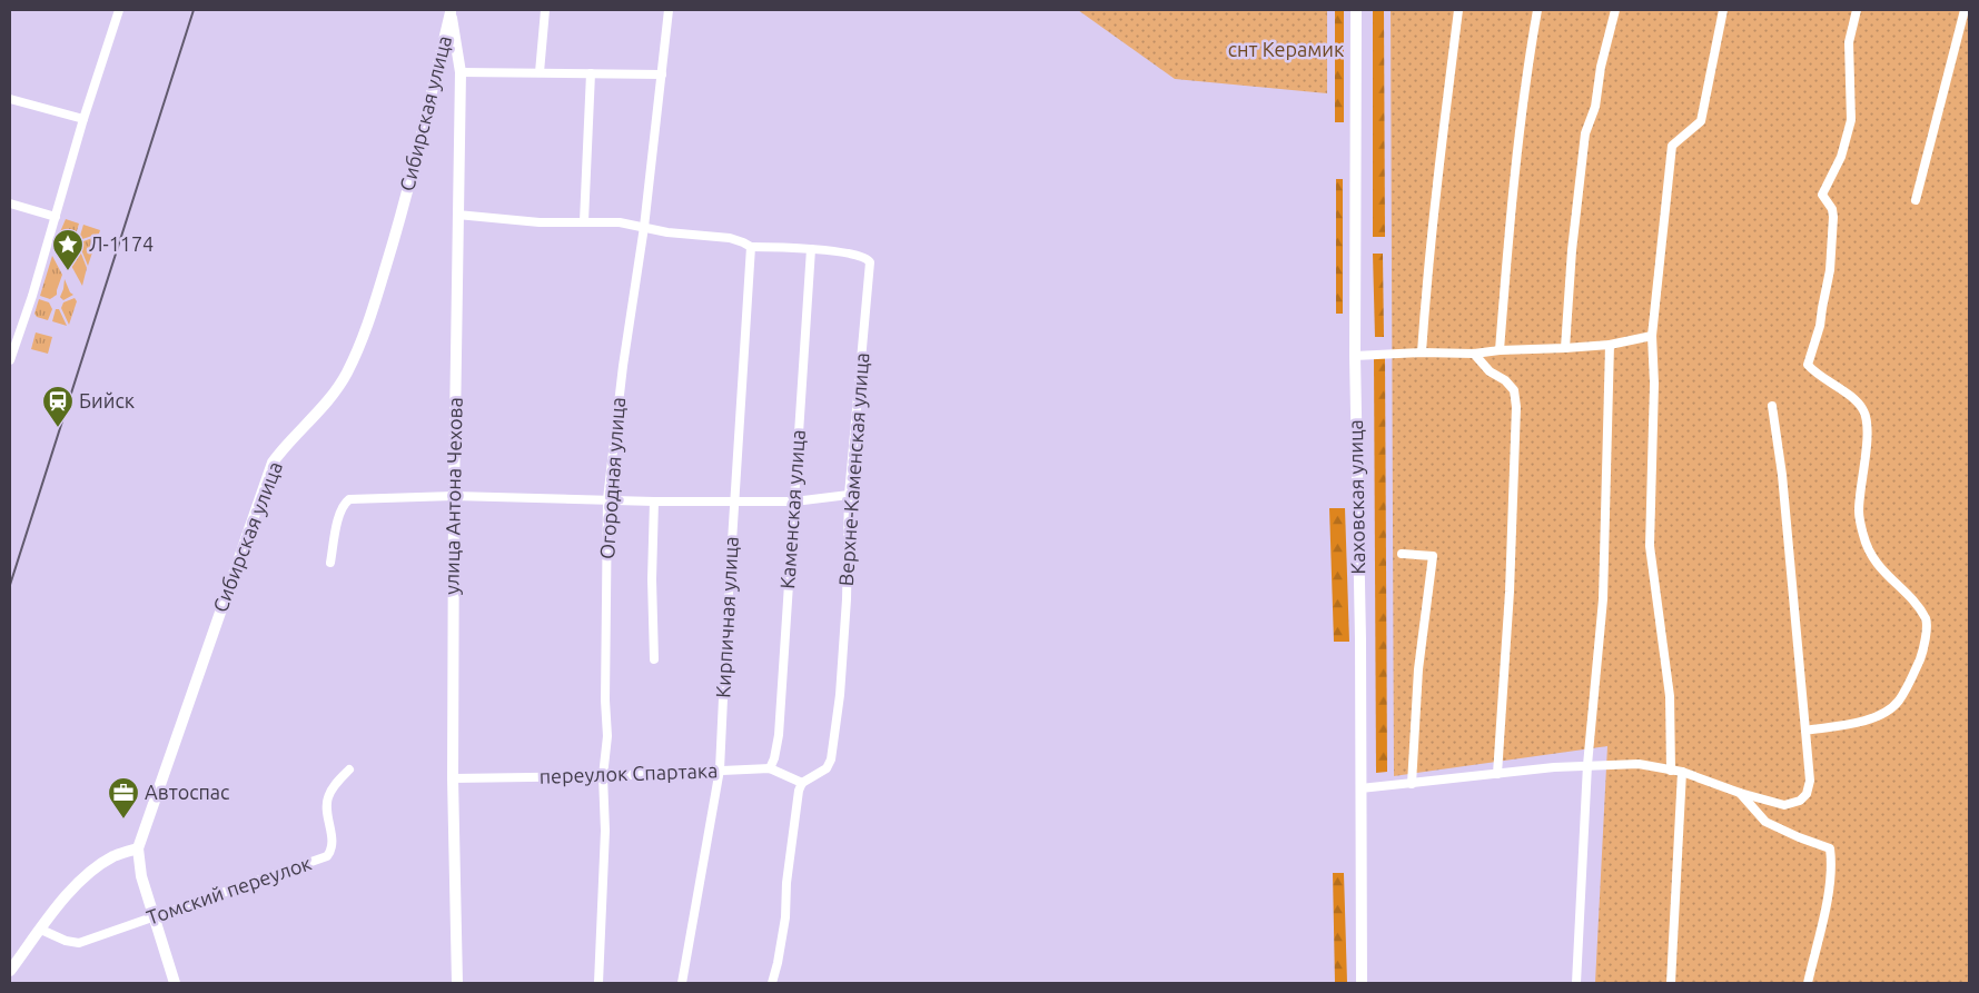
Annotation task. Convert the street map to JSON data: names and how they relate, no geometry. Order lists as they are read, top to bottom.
{
  "streets": {
    "street": [
      "Сибирская улица",
      "Верхне-Каменская улица",
      "Огородная улица",
      "улица Антона Чехова",
      "Каховская улица",
      "Каменская улица",
      "Кирпичная улица",
      "переулок Спартака",
      "Томский переулок"
    ]
  },
  "crossings": [
    ["Сибирская улица", "улица Антона Чехова"],
    ["Сибирская улица", "Томский переулок"],
    ["Верхне-Каменская улица", "Огородная улица"],
    ["Верхне-Каменская улица", "улица Антона Чехова"],
    ["Верхне-Каменская улица", "Каменская улица"],
    ["Верхне-Каменская улица", "Кирпичная улица"],
    ["Верхне-Каменская улица", "переулок Спартака"],
    ["Огородная улица", "переулок Спартака"],
    ["улица Антона Чехова", "переулок Спартака"],
    ["Каменская улица", "переулок Спартака"],
    ["Кирпичная улица", "переулок Спартака"]
  ],
  "parks": ["снт Керамик"],
  "places": {
    "place": ["Л-1174"],
    "station": ["Бийск"],
    "office": ["Автоспас"]
  }
}
